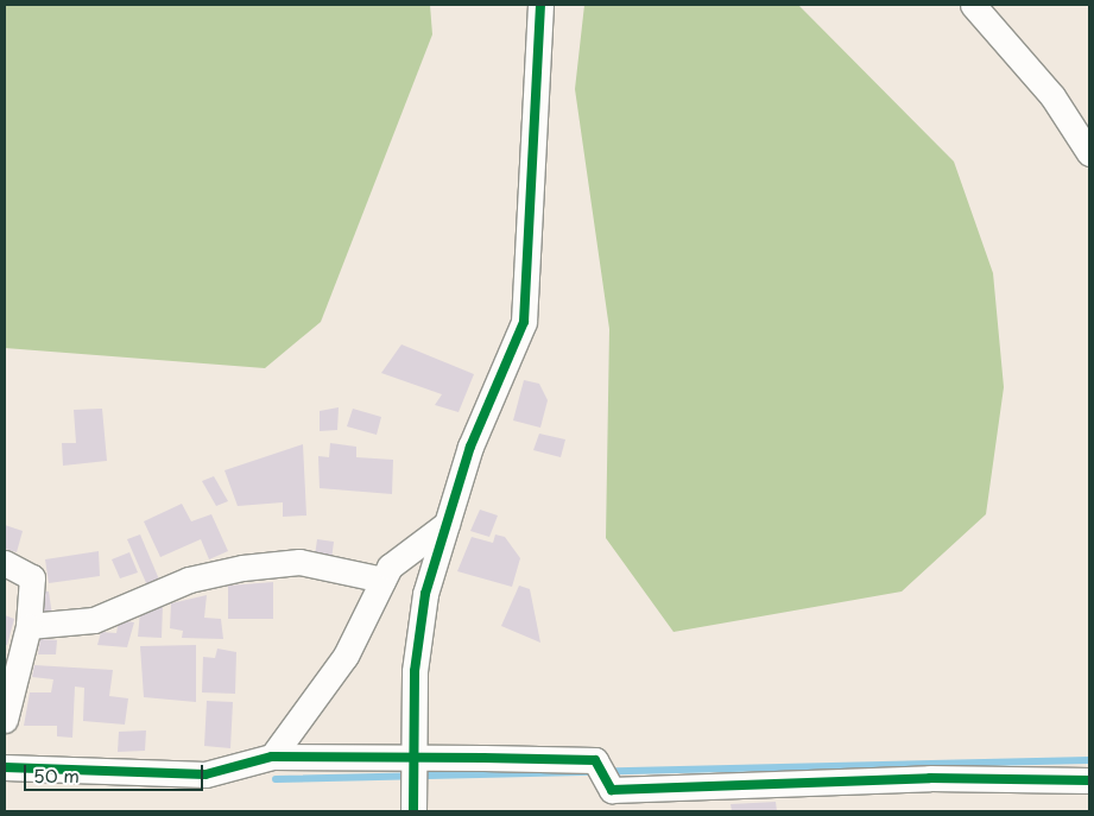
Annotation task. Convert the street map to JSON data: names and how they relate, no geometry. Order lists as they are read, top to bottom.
{
  "scale_bar": "50 m"
}
